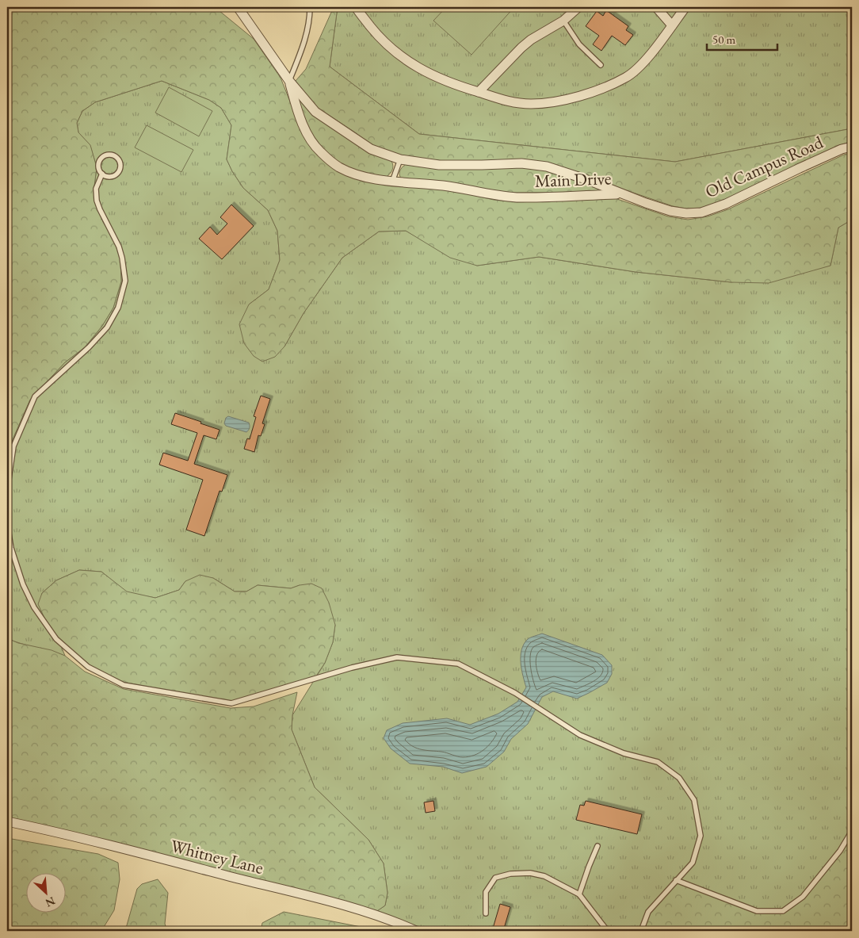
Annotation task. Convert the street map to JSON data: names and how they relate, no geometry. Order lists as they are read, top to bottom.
{
  "streets": {
    "street": ["Old Campus Road", "Main Drive", "Whitney Lane"]
  },
  "crossings": [
    ["Old Campus Road", "Main Drive"]
  ],
  "scale_bar": "50 m",
  "north": "bottom right"
}
